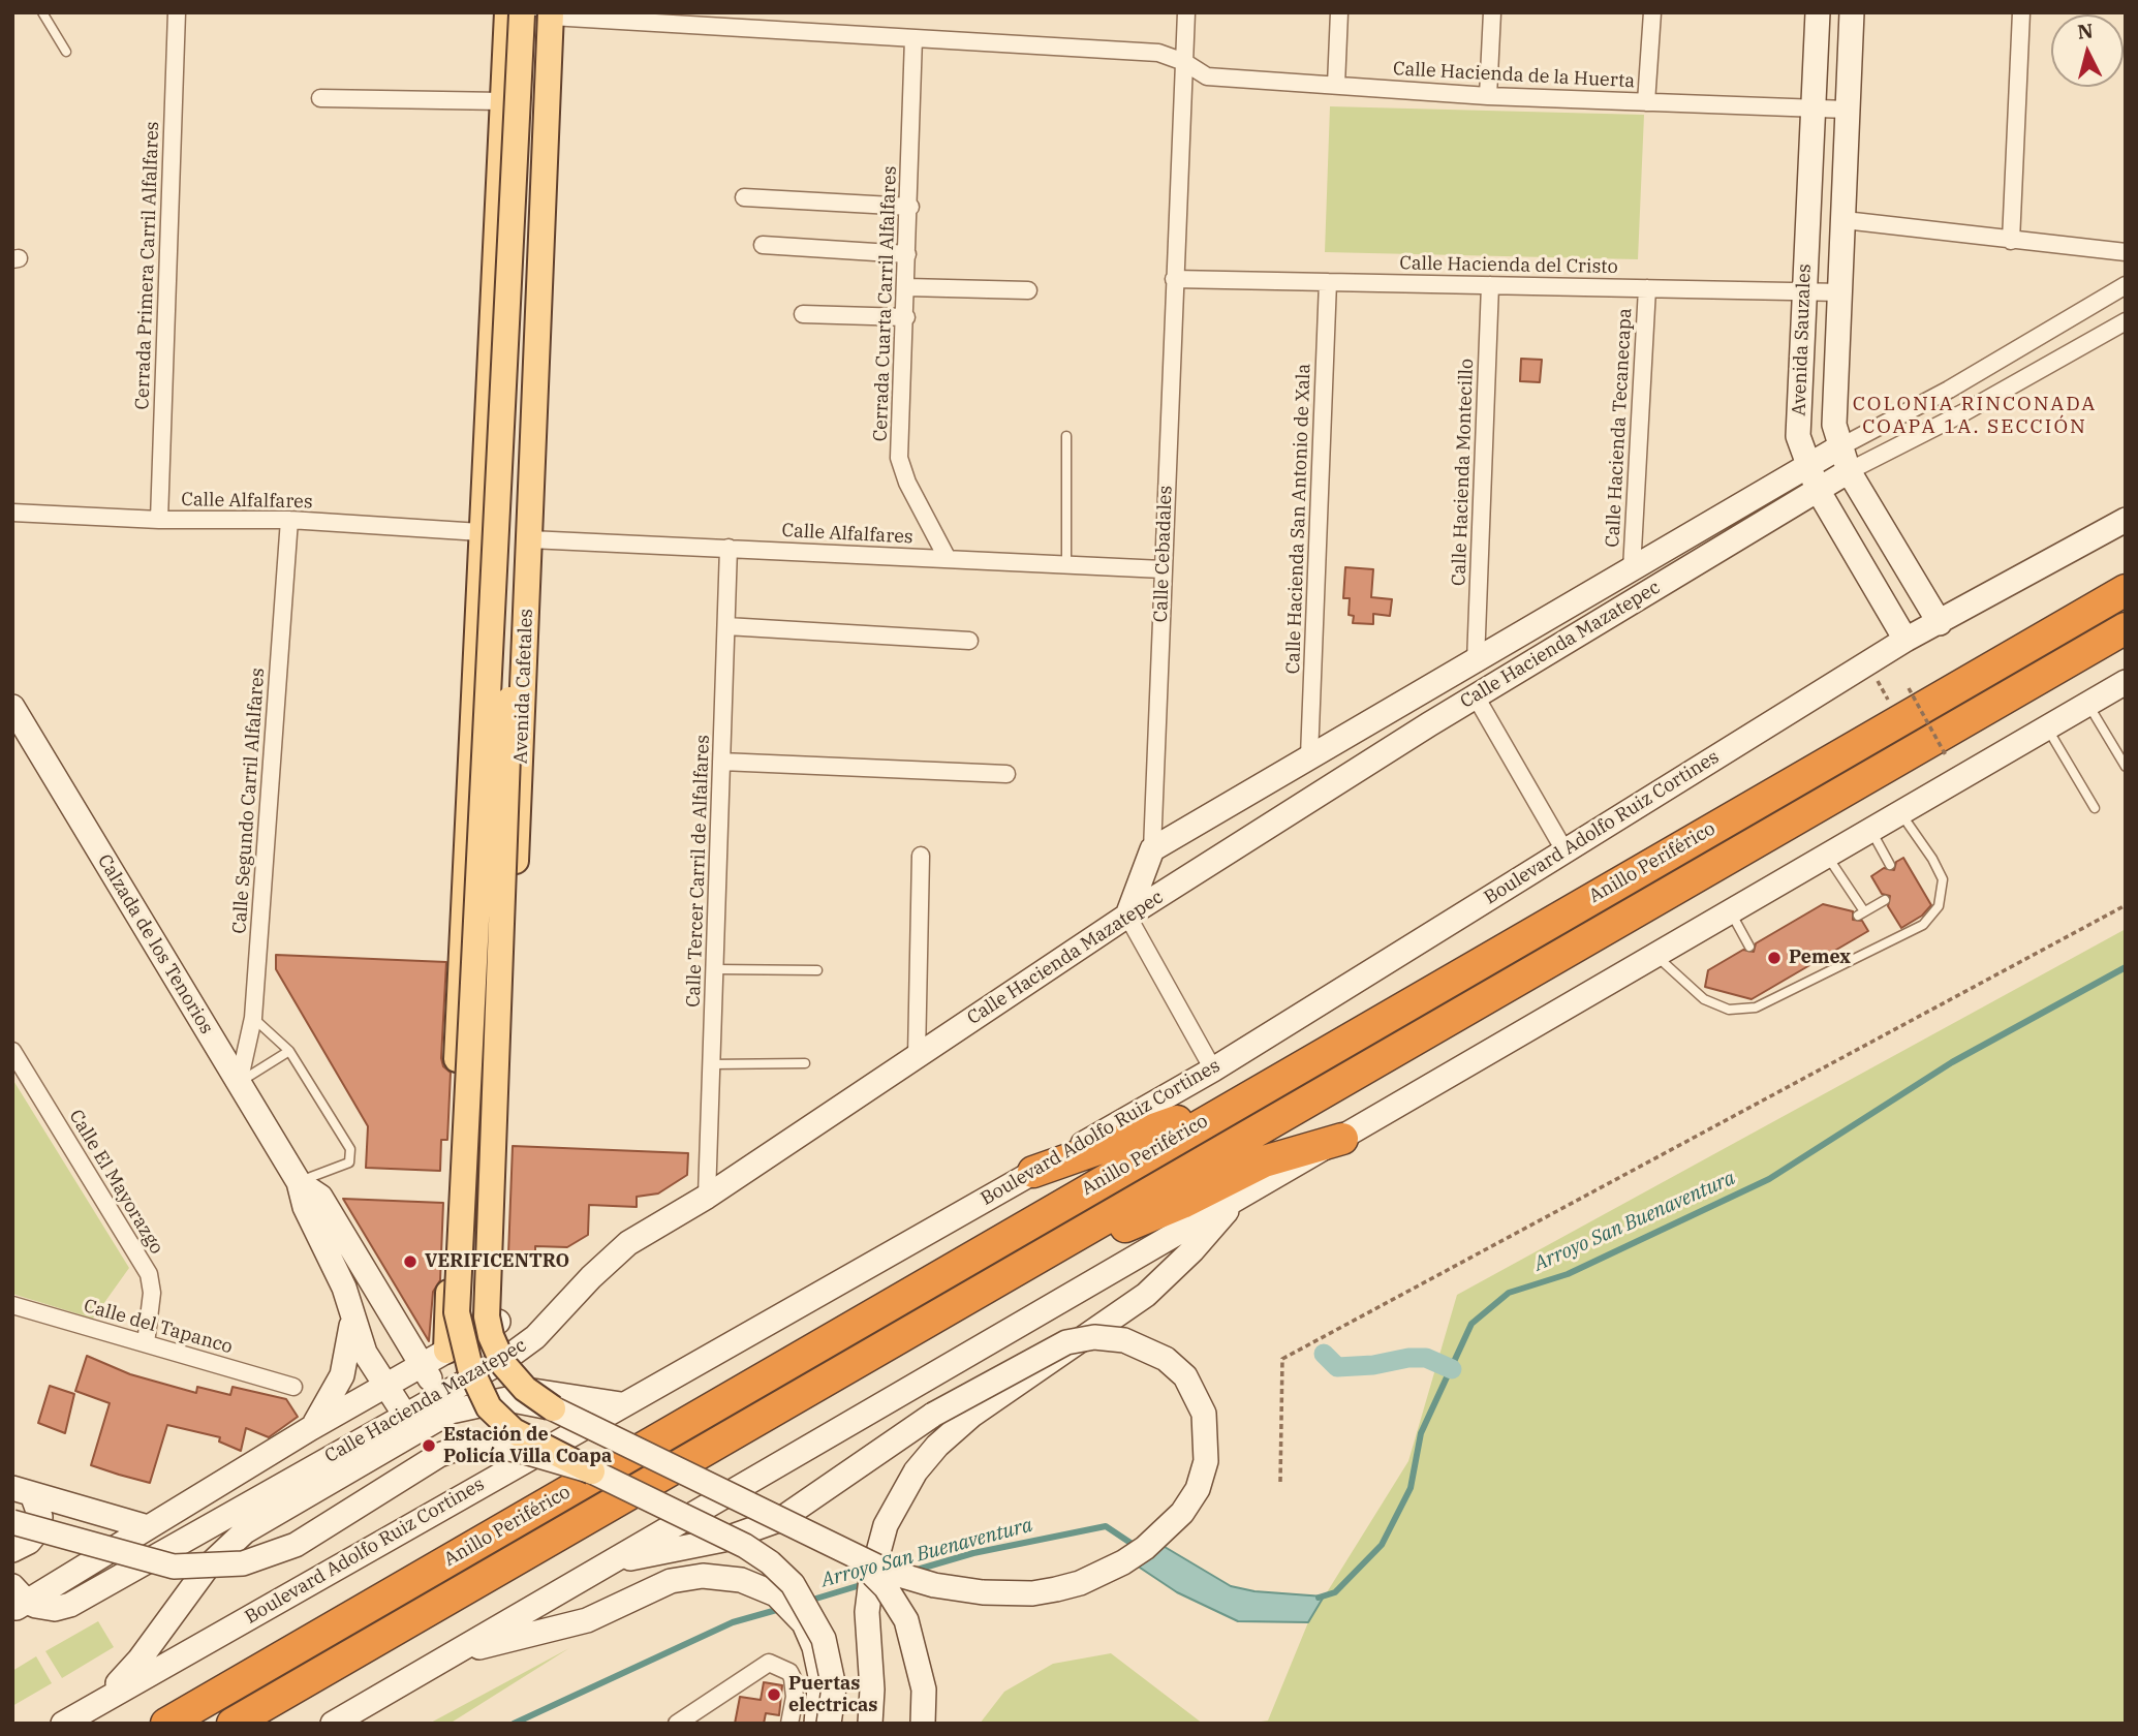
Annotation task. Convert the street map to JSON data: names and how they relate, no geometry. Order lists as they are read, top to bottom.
{
  "streets": {
    "highway": ["Anillo Periférico"],
    "main road": [
      "Avenida Sauzales",
      "Calle Cebadales",
      "Calle Hacienda Mazatepec",
      "Avenida Cafetales",
      "Boulevard Adolfo Ruiz Cortines",
      "Calzada de los Tenorios"
    ],
    "street": [
      "Calle Hacienda de la Huerta",
      "Cerrada Primera Carril Alfalfares",
      "Calle Hacienda del Cristo",
      "Cerrada Cuarta Carril Alfalfares",
      "Calle Hacienda Tecanecapa",
      "Calle Hacienda Montecillo",
      "Calle Alfalfares",
      "Calle Hacienda San Antonio de Xala",
      "Calle Segundo Carril Alfalfares",
      "Calle Tercer Carril de Alfalfares",
      "Calle El Mayorazgo",
      "Calle del Tapanco"
    ]
  },
  "crossings": [
    ["Calle Hacienda de la Huerta", "Cerrada Cuarta Carril Alfalfares"],
    ["Calle Hacienda de la Huerta", "Avenida Sauzales"],
    ["Calle Hacienda de la Huerta", "Calle Cebadales"],
    ["Calle Hacienda de la Huerta", "Avenida Cafetales"],
    ["Cerrada Primera Carril Alfalfares", "Calle Alfalfares"],
    ["Calle Hacienda del Cristo", "Avenida Sauzales"],
    ["Calle Hacienda del Cristo", "Calle Hacienda Tecanecapa"],
    ["Calle Hacienda del Cristo", "Calle Hacienda Montecillo"],
    ["Calle Hacienda del Cristo", "Calle Hacienda San Antonio de Xala"],
    ["Calle Hacienda del Cristo", "Calle Cebadales"],
    ["Cerrada Cuarta Carril Alfalfares", "Calle Alfalfares"],
    ["Avenida Sauzales", "Calle Hacienda Mazatepec"],
    ["Avenida Sauzales", "Boulevard Adolfo Ruiz Cortines"],
    ["Calle Hacienda Tecanecapa", "Calle Hacienda Mazatepec"],
    ["Calle Hacienda Montecillo", "Calle Hacienda Mazatepec"],
    ["Calle Alfalfares", "Calle Cebadales"],
    ["Calle Alfalfares", "Avenida Cafetales"],
    ["Calle Alfalfares", "Calle Segundo Carril Alfalfares"],
    ["Calle Alfalfares", "Calle Tercer Carril de Alfalfares"],
    ["Calle Hacienda San Antonio de Xala", "Calle Hacienda Mazatepec"],
    ["Calle Cebadales", "Calle Hacienda Mazatepec"],
    ["Calle Hacienda Mazatepec", "Avenida Cafetales"],
    ["Calle Hacienda Mazatepec", "Calle Tercer Carril de Alfalfares"],
    ["Calle Hacienda Mazatepec", "Calzada de los Tenorios"],
    ["Calle Segundo Carril Alfalfares", "Calzada de los Tenorios"],
    ["Calle El Mayorazgo", "Calle del Tapanco"]
  ],
  "districts": ["COLONIA RINCONADA COAPA 1A. SECCIÓN"],
  "water": ["Arroyo San Buenaventura"],
  "places": [
    "Pemex",
    "VERIFICENTRO",
    "Estación de Policía Villa Coapa",
    "Puertas electricas"
  ],
  "north": "top"
}
